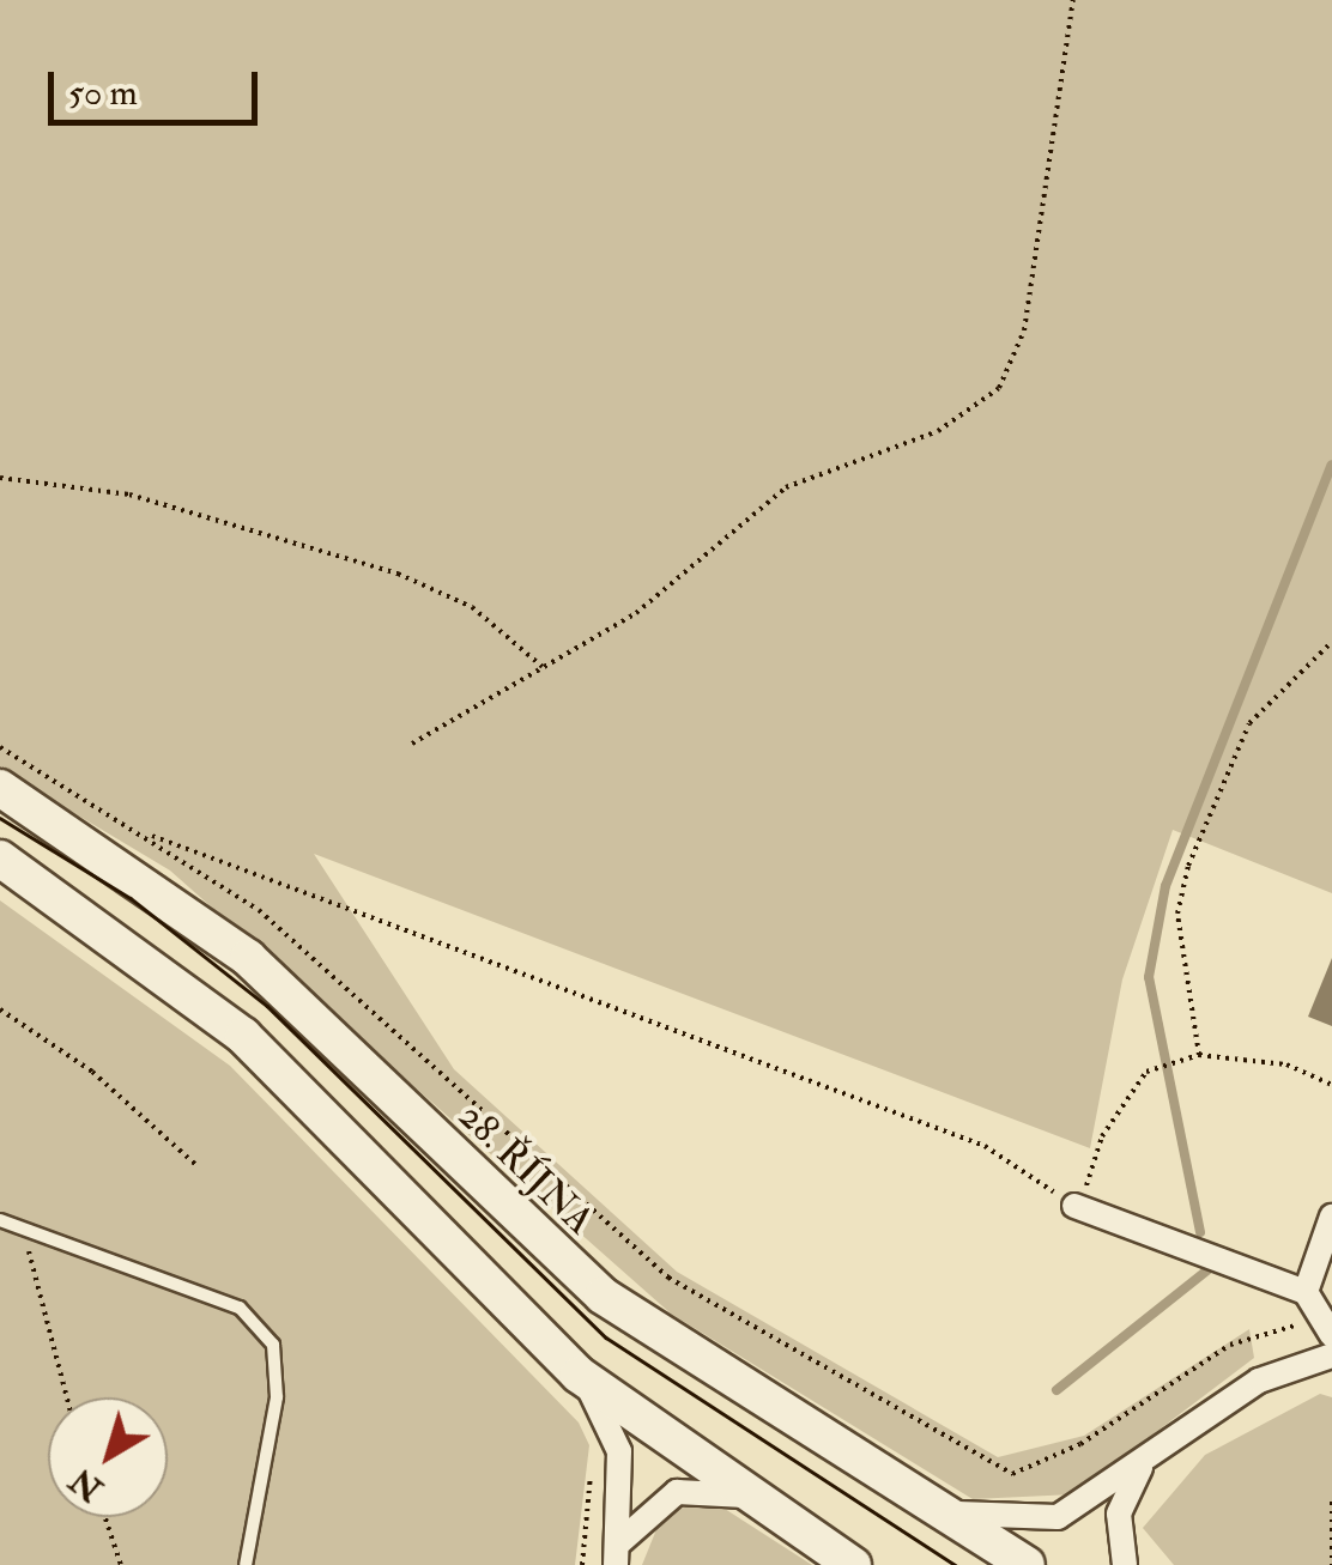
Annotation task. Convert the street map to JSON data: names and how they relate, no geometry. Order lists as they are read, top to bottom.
{
  "streets": {
    "main road": ["28. ŘÍJNA"]
  },
  "scale_bar": "50 m",
  "north": "bottom left"
}
